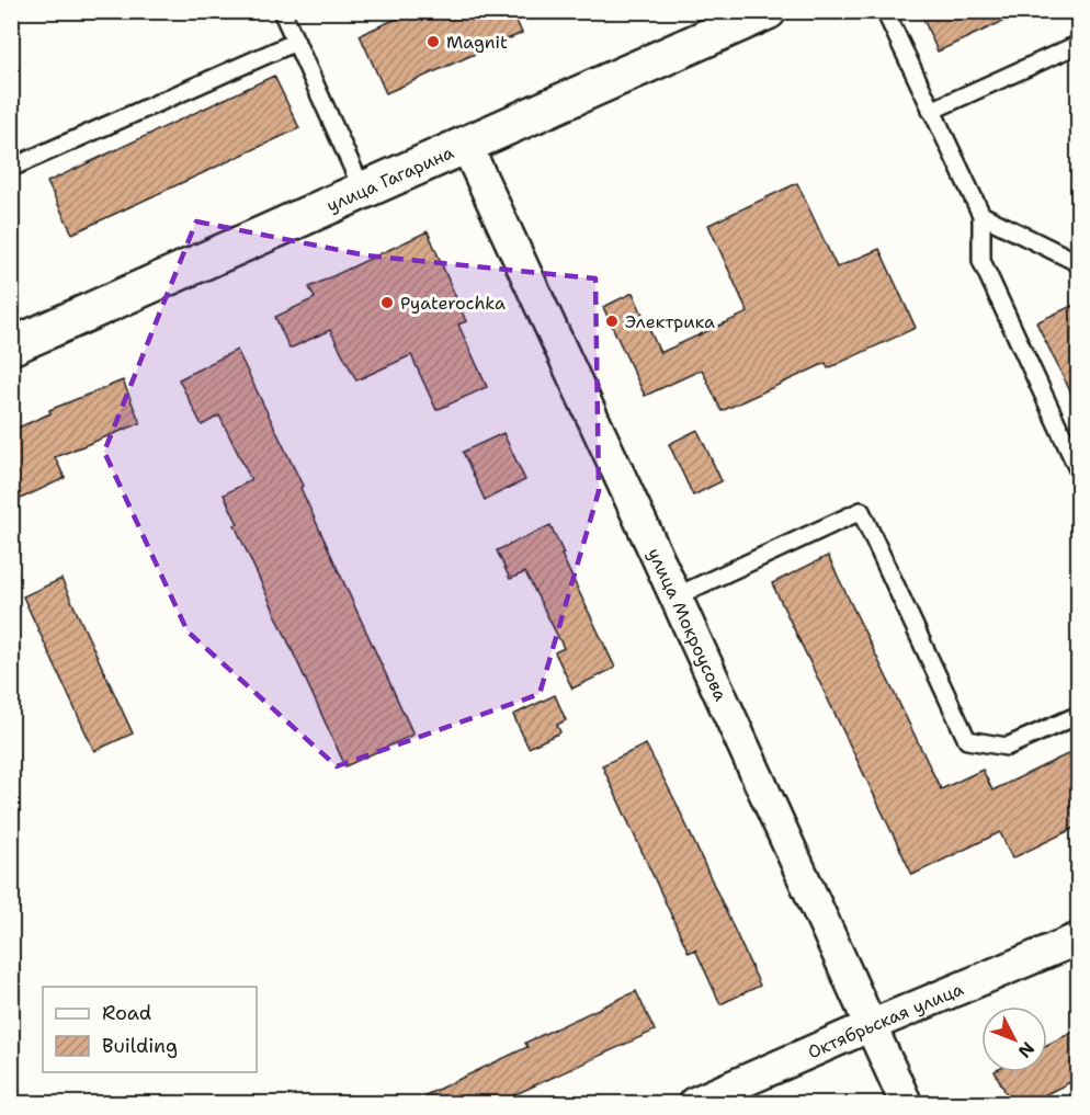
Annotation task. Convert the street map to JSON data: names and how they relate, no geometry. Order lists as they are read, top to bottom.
{
  "streets": {
    "main road": ["улица Гагарина"],
    "street": ["улица Мокроусова", "Октябрьская улица"]
  },
  "crossings": [
    ["улица Гагарина", "улица Мокроусова"],
    ["улица Мокроусова", "Октябрьская улица"]
  ],
  "places": ["Magnit", "Pyaterochka", "Электрика"],
  "legend": ["Road", "Building"],
  "north": "bottom right"
}
